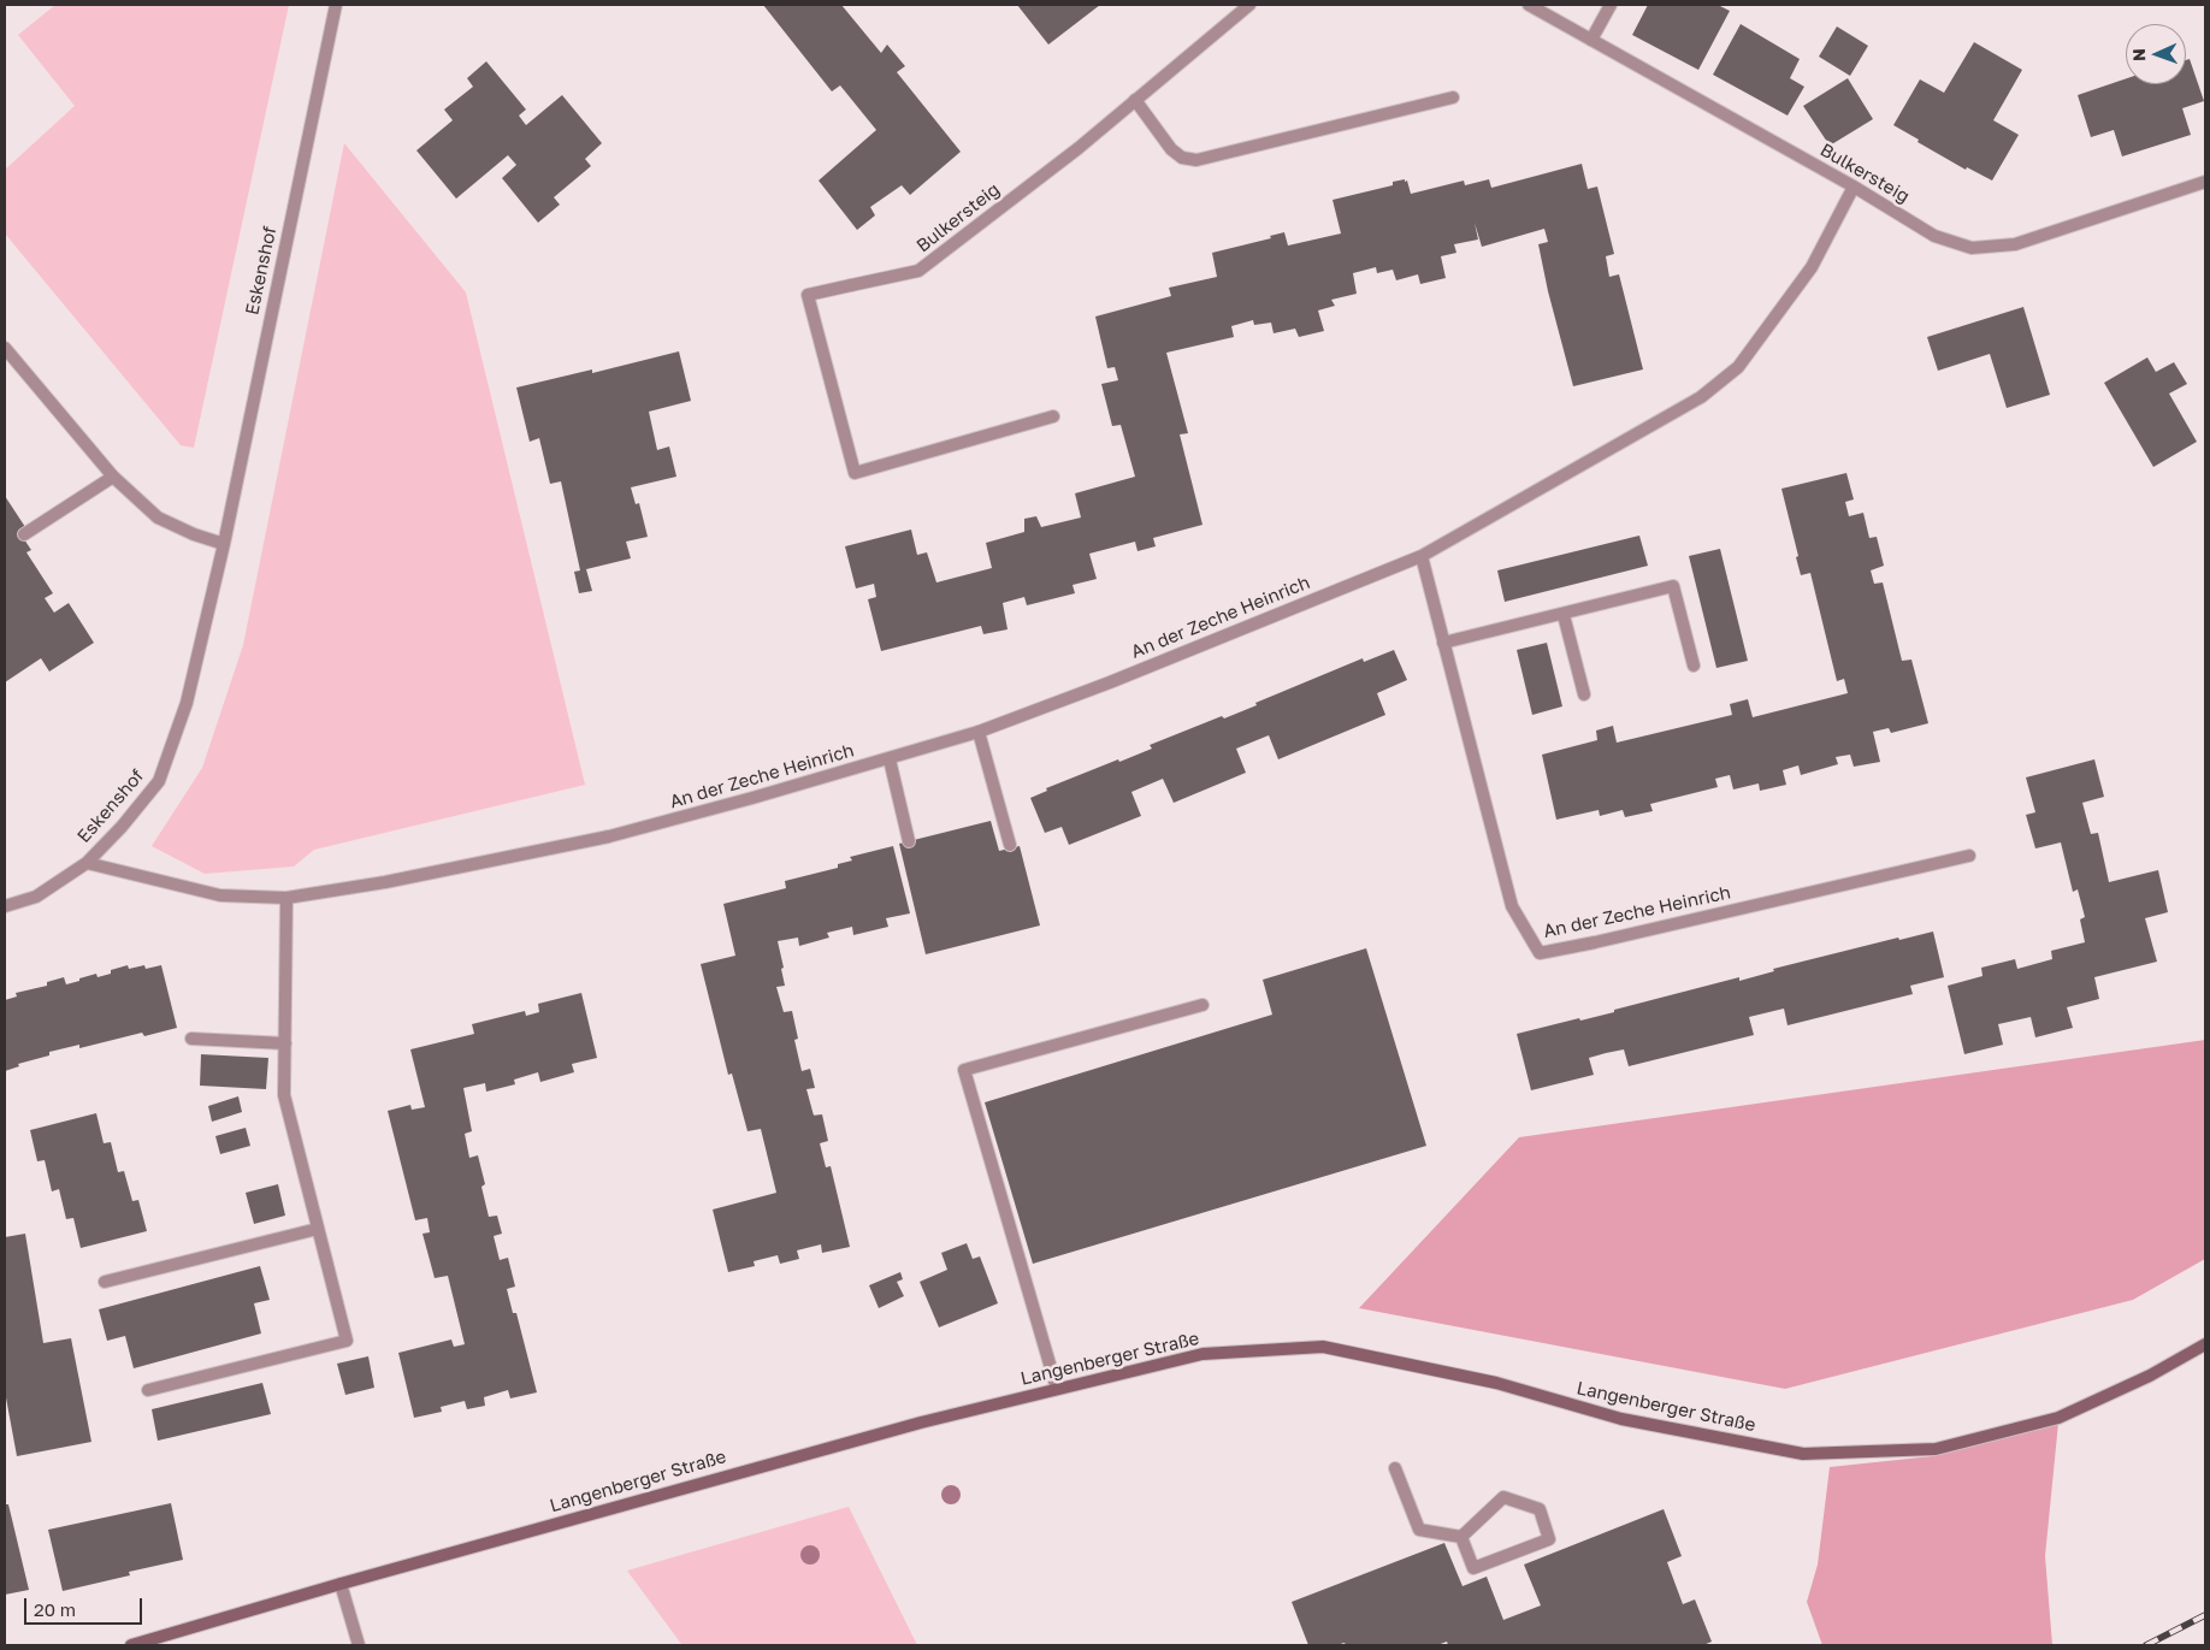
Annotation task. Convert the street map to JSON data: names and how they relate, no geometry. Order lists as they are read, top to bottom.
{
  "streets": {
    "main road": ["Langenberger Straße"],
    "street": ["Bulkersteig", "Eskenshof", "An der Zeche Heinrich"]
  },
  "crossings": [
    ["Bulkersteig", "An der Zeche Heinrich"],
    ["Eskenshof", "An der Zeche Heinrich"]
  ],
  "scale_bar": "20 m",
  "north": "left"
}
